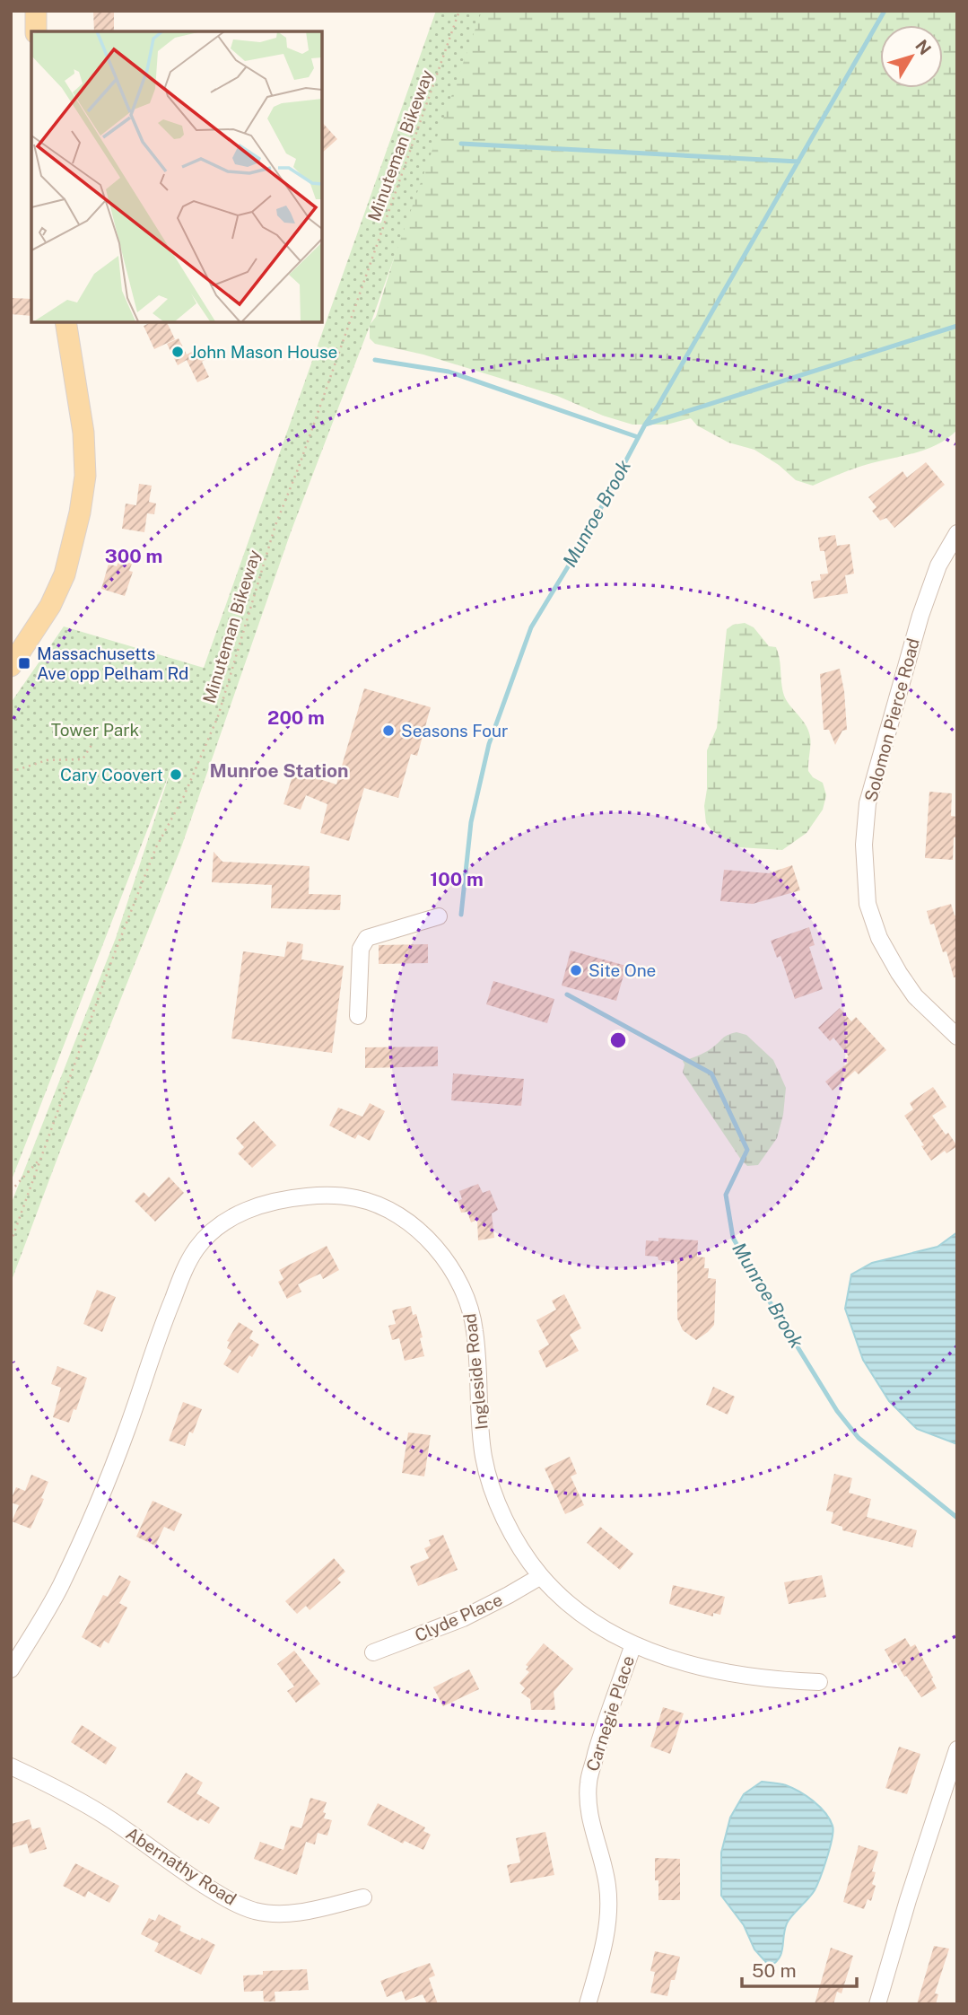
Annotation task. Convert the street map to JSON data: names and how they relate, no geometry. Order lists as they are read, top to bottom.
{
  "streets": {
    "street": [
      "Solomon Pierce Road",
      "Ingleside Road",
      "Clyde Place",
      "Carnegie Place",
      "Abernathy Road"
    ],
    "path": ["Minuteman Bikeway"]
  },
  "crossings": [
    ["Ingleside Road", "Clyde Place"],
    ["Ingleside Road", "Carnegie Place"]
  ],
  "districts": ["Munroe Station"],
  "water": ["Munroe Brook"],
  "parks": ["Tower Park"],
  "places": {
    "other": [
      "John Mason House",
      "Seasons Four",
      "Cary Coovert",
      "Site One"
    ],
    "transit": ["Massachusetts Ave opp Pelham Rd"]
  },
  "scale_bar": "50 m",
  "north": "top right",
  "rings": ["300 m", "200 m", "100 m"]
}
